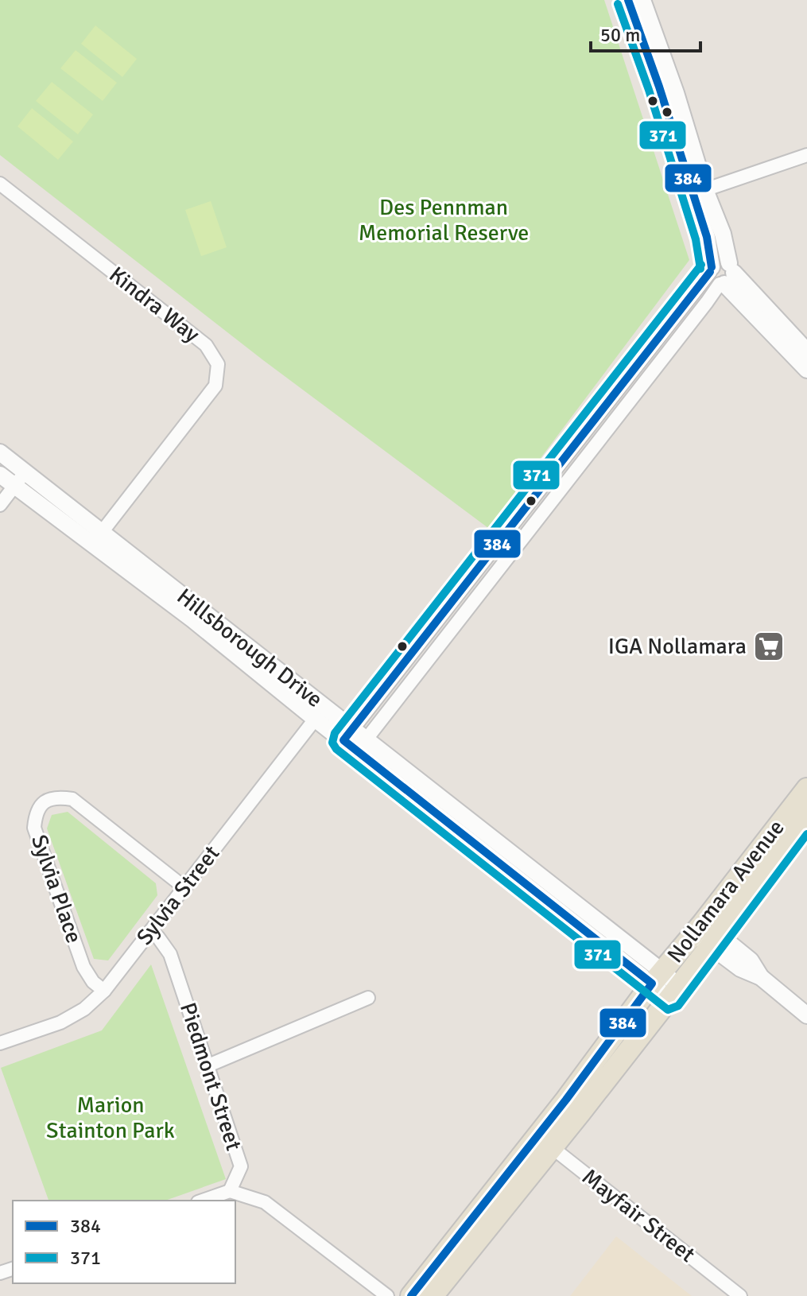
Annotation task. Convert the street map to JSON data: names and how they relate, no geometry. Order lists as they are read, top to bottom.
{
  "streets": {
    "main road": ["Nollamara Avenue"],
    "street": [
      "Kindra Way",
      "Hillsborough Drive",
      "Sylvia Place",
      "Sylvia Street",
      "Piedmont Street",
      "Mayfair Street"
    ]
  },
  "crossings": [
    ["Kindra Way", "Hillsborough Drive"],
    ["Hillsborough Drive", "Nollamara Avenue"],
    ["Hillsborough Drive", "Sylvia Street"],
    ["Sylvia Place", "Sylvia Street"],
    ["Nollamara Avenue", "Mayfair Street"],
    ["Sylvia Street", "Piedmont Street"]
  ],
  "parks": ["Des Pennman Memorial Reserve", "Marion Stainton Park"],
  "places": {
    "supermarket": ["IGA Nollamara"]
  },
  "lines": ["transit line 384", "transit line 371"],
  "legend": ["384", "371"],
  "scale_bar": "50 m"
}
